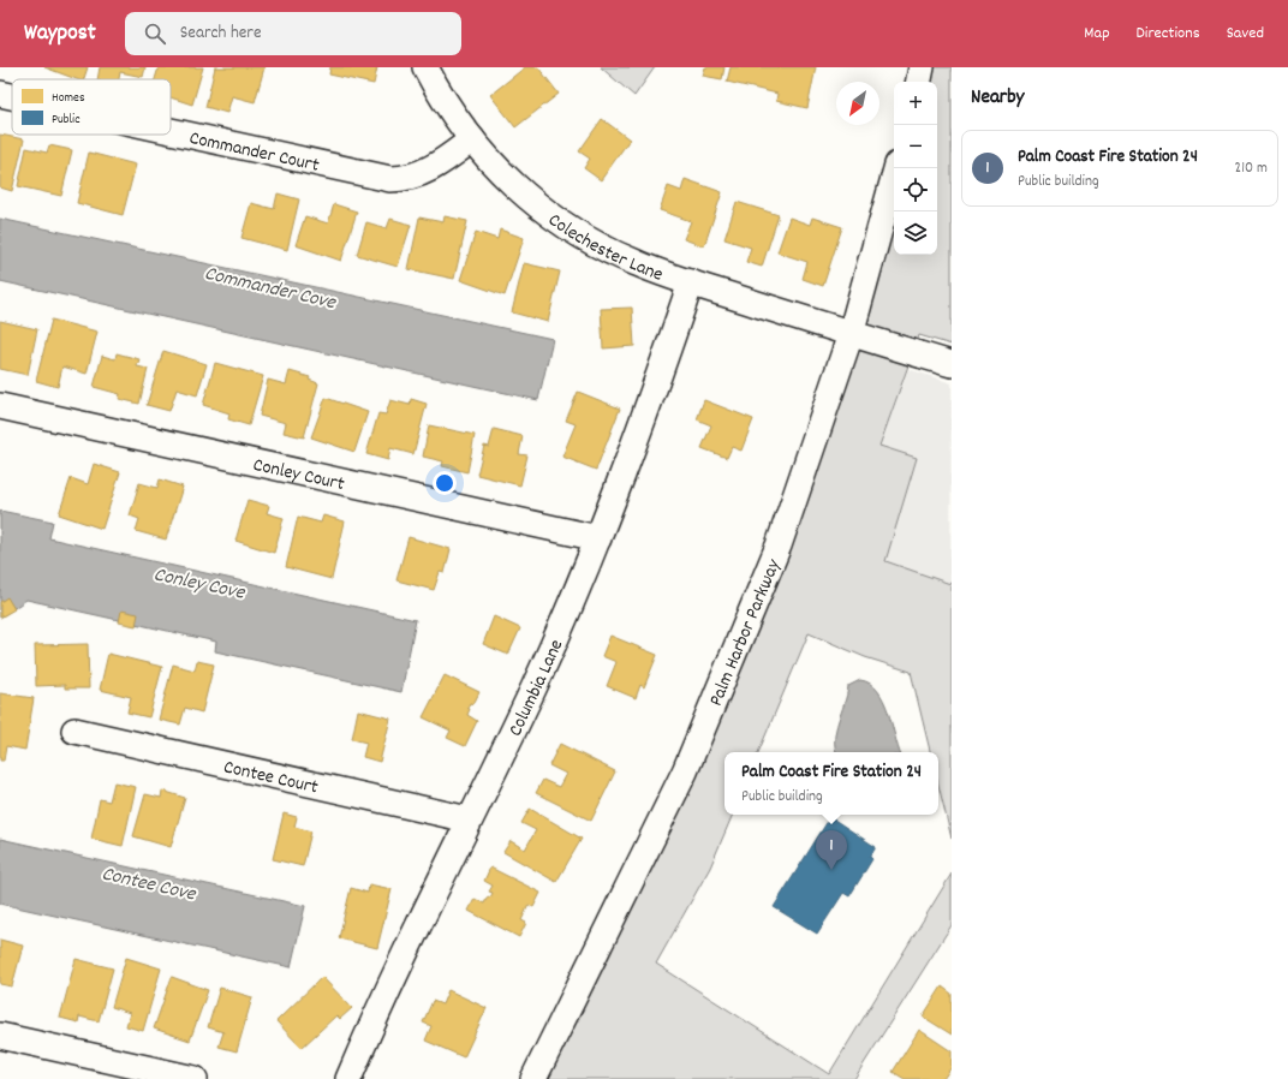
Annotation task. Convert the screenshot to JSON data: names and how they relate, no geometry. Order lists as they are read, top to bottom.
{
  "streets": {
    "street": [
      "Commander Court",
      "Colechester Lane",
      "Conley Court",
      "Palm Harbor Parkway",
      "Columbia Lane",
      "Contee Court"
    ]
  },
  "crossings": [
    ["Commander Court", "Colechester Lane"],
    ["Colechester Lane", "Palm Harbor Parkway"],
    ["Colechester Lane", "Columbia Lane"],
    ["Conley Court", "Columbia Lane"],
    ["Columbia Lane", "Contee Court"]
  ],
  "water": ["Commander Cove", "Conley Cove", "Contee Cove"],
  "legend": ["Homes", "Public"],
  "north": "bottom left",
  "page": {
    "header": "Waypost",
    "search": "Search here",
    "nav": ["Map", "Directions", "Saved"],
    "heading": "Nearby",
    "map_buttons": ["+", "−"],
    "list": [
      {
        "mark": "1",
        "name": "Palm Coast Fire Station 24",
        "note": "Public building",
        "value": "210 m"
      }
    ],
    "popup": ["Palm Coast Fire Station 24", "Public building"],
    "pins": "1"
  }
}
